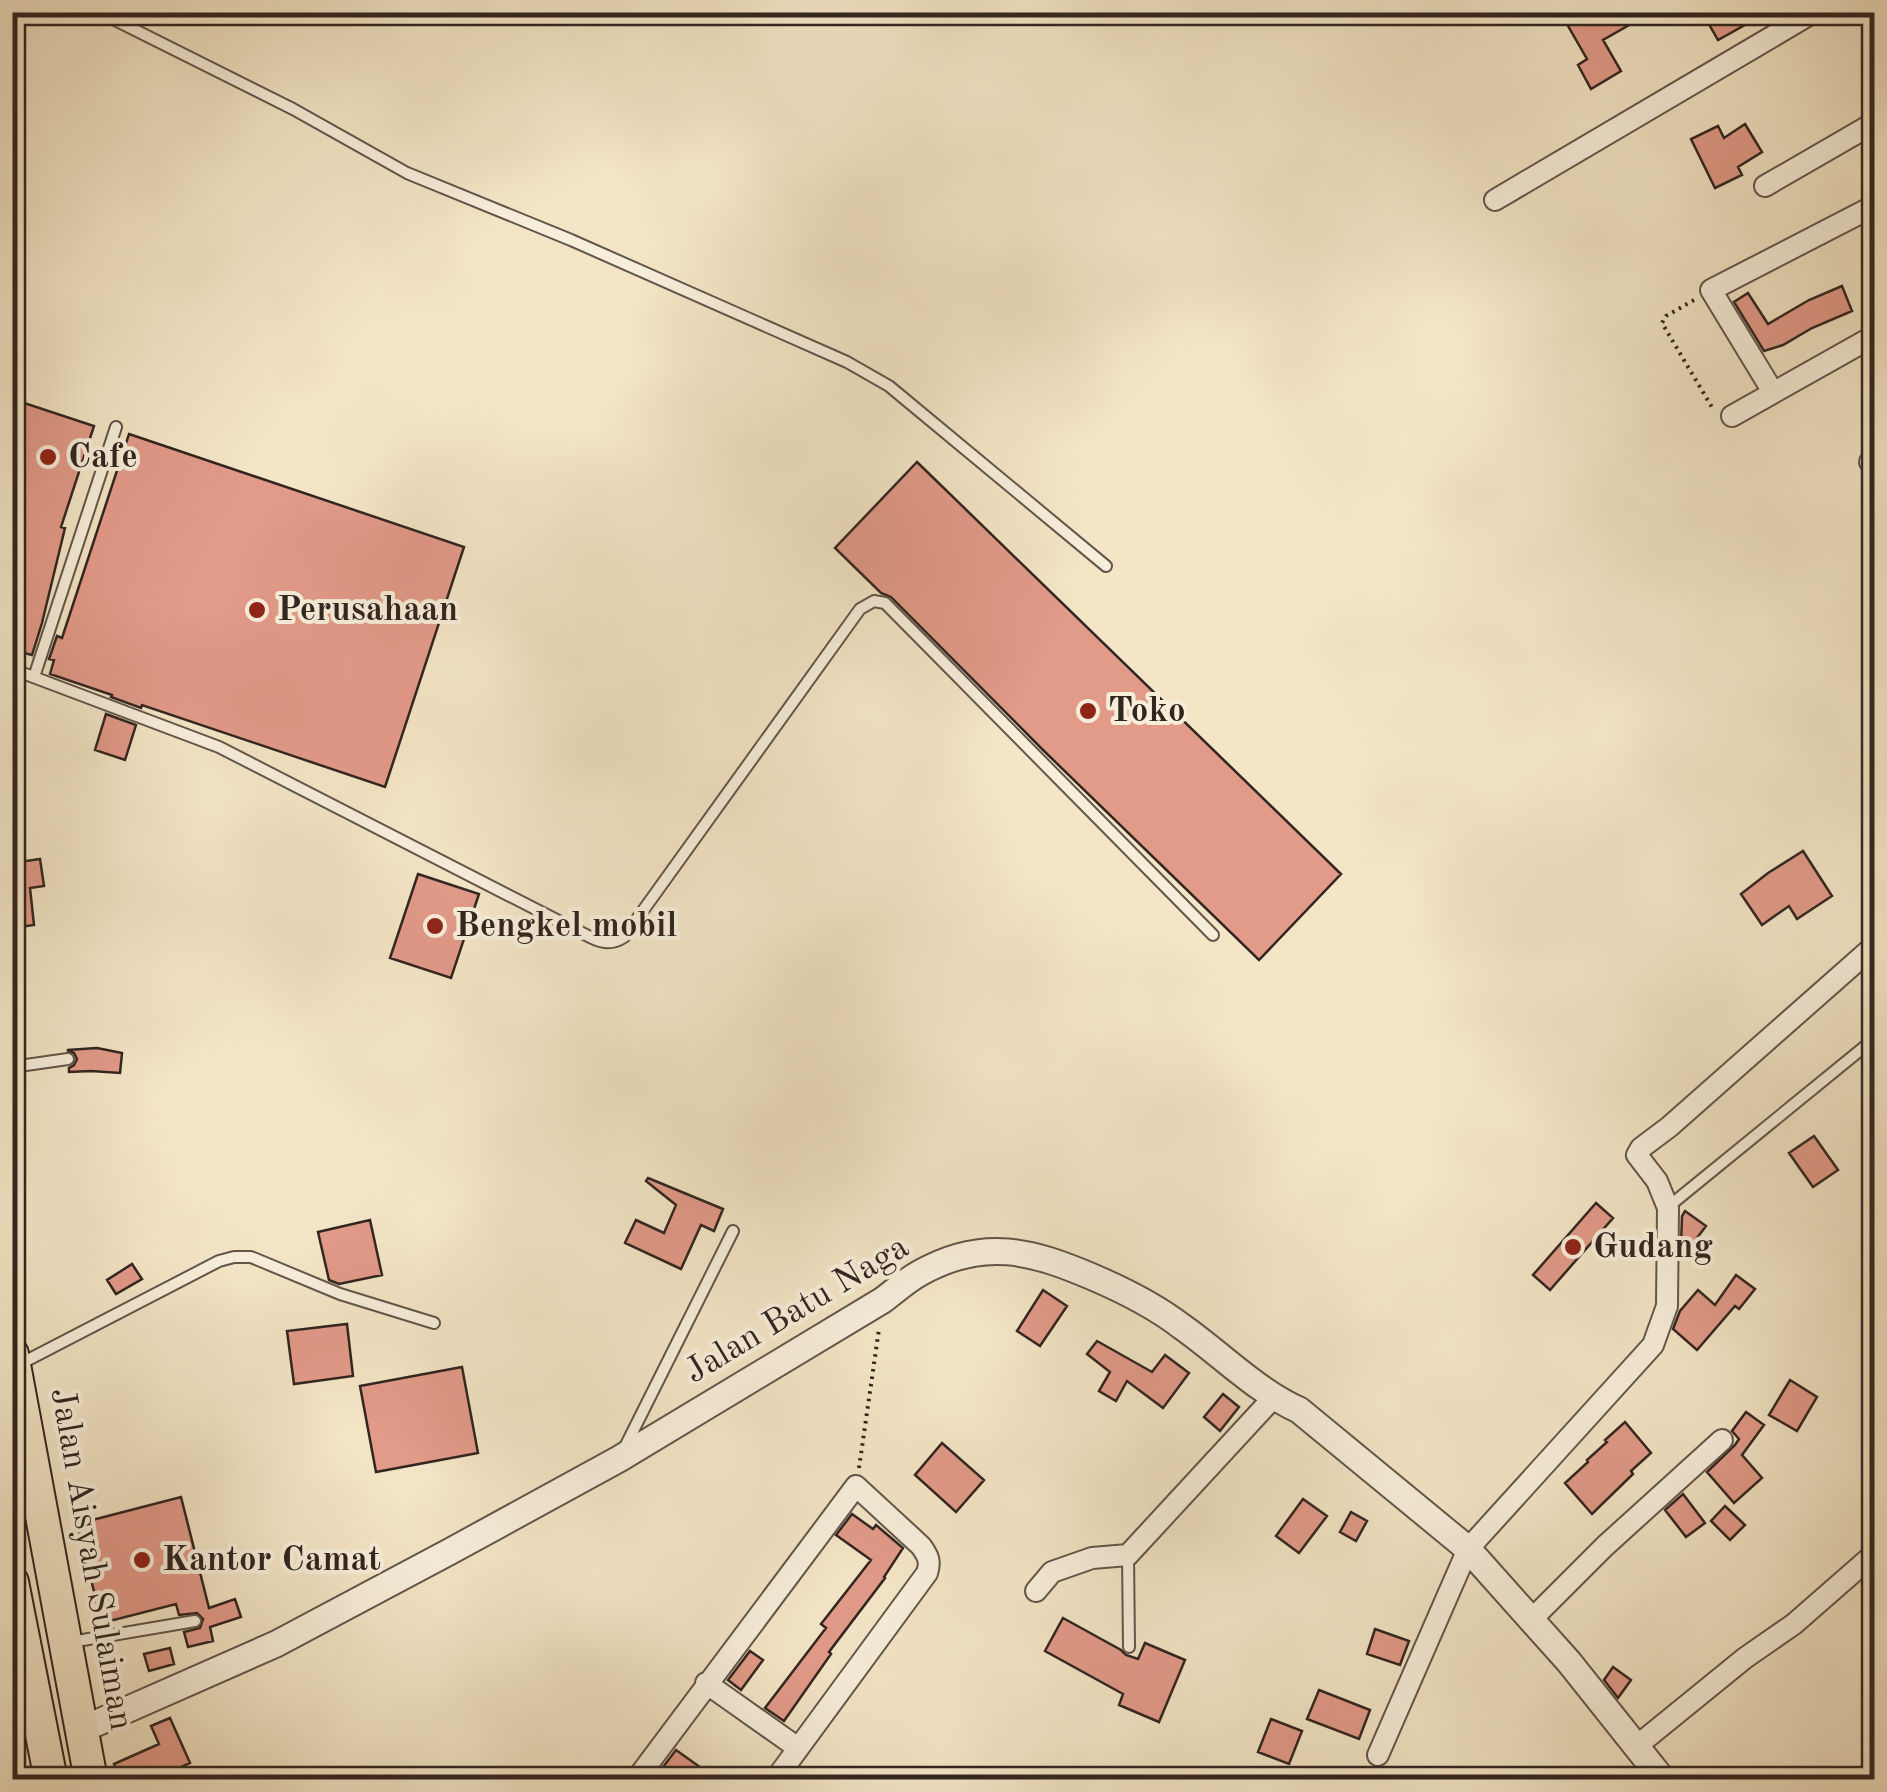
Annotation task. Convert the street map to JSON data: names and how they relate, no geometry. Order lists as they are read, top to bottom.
{
  "streets": {
    "highway": ["Jalan Aisyah Sulaiman"],
    "street": ["Jalan Batu Naga"]
  },
  "crossings": [
    ["Jalan Batu Naga", "Jalan Aisyah Sulaiman"]
  ],
  "places": [
    "Cafe",
    "Perusahaan",
    "Toko",
    "Bengkel mobil",
    "Gudang",
    "Kantor Camat"
  ]
}
